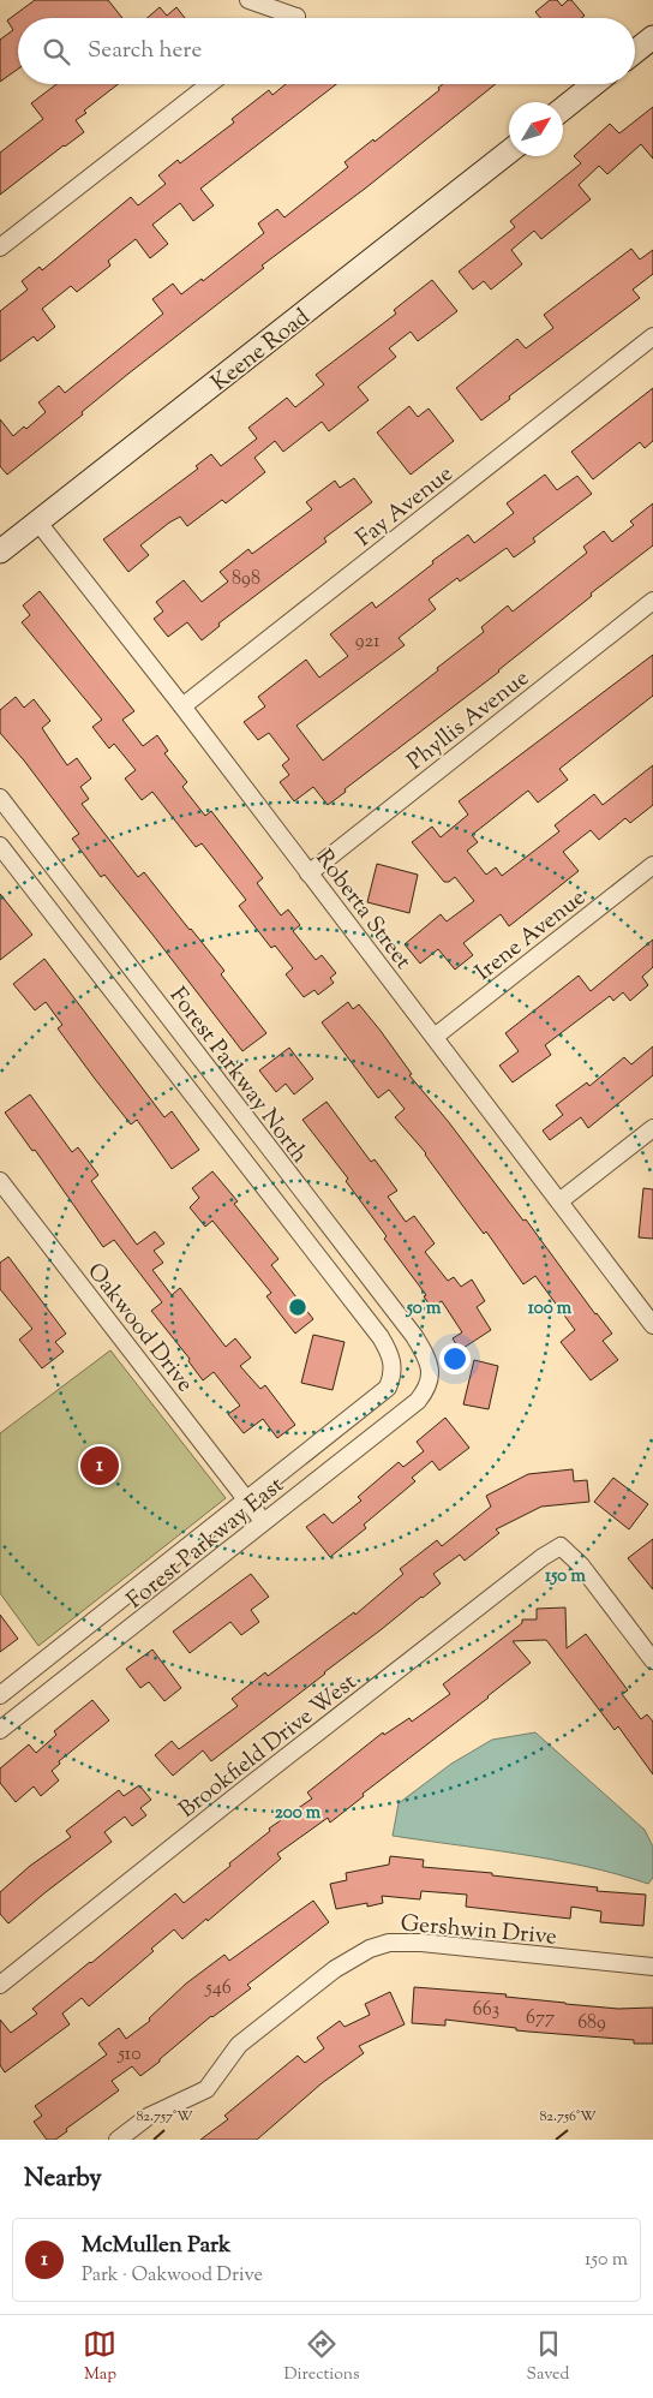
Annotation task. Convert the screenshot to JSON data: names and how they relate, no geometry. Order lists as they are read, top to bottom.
{
  "streets": {
    "main road": ["Keene Road"],
    "street": [
      "Fay Avenue",
      "Phyllis Avenue",
      "Roberta Street",
      "Irene Avenue",
      "Forest Parkway North",
      "Oakwood Drive",
      "Forest Parkway East",
      "Brookfield Drive West",
      "Gershwin Drive"
    ]
  },
  "crossings": [
    ["Keene Road", "Roberta Street"],
    ["Fay Avenue", "Roberta Street"],
    ["Phyllis Avenue", "Roberta Street"],
    ["Roberta Street", "Irene Avenue"],
    ["Forest Parkway North", "Forest Parkway East"],
    ["Oakwood Drive", "Forest Parkway East"]
  ],
  "house_numbers": [
    "898",
    "921",
    "546",
    "663",
    "677",
    "689",
    "510"
  ],
  "north": "top right",
  "page": {
    "search": "Search here",
    "pins": "1",
    "heading": "Nearby",
    "list": [
      {
        "mark": "1",
        "name": "McMullen Park",
        "note": "Park · Oakwood Drive",
        "value": "150 m"
      }
    ],
    "nav": ["Map", "Directions", "Saved"]
  },
  "coordinates": ["82.757°W", "82.756°W"],
  "rings": [
    "50 m",
    "100 m",
    "150 m",
    "200 m"
  ]
}
